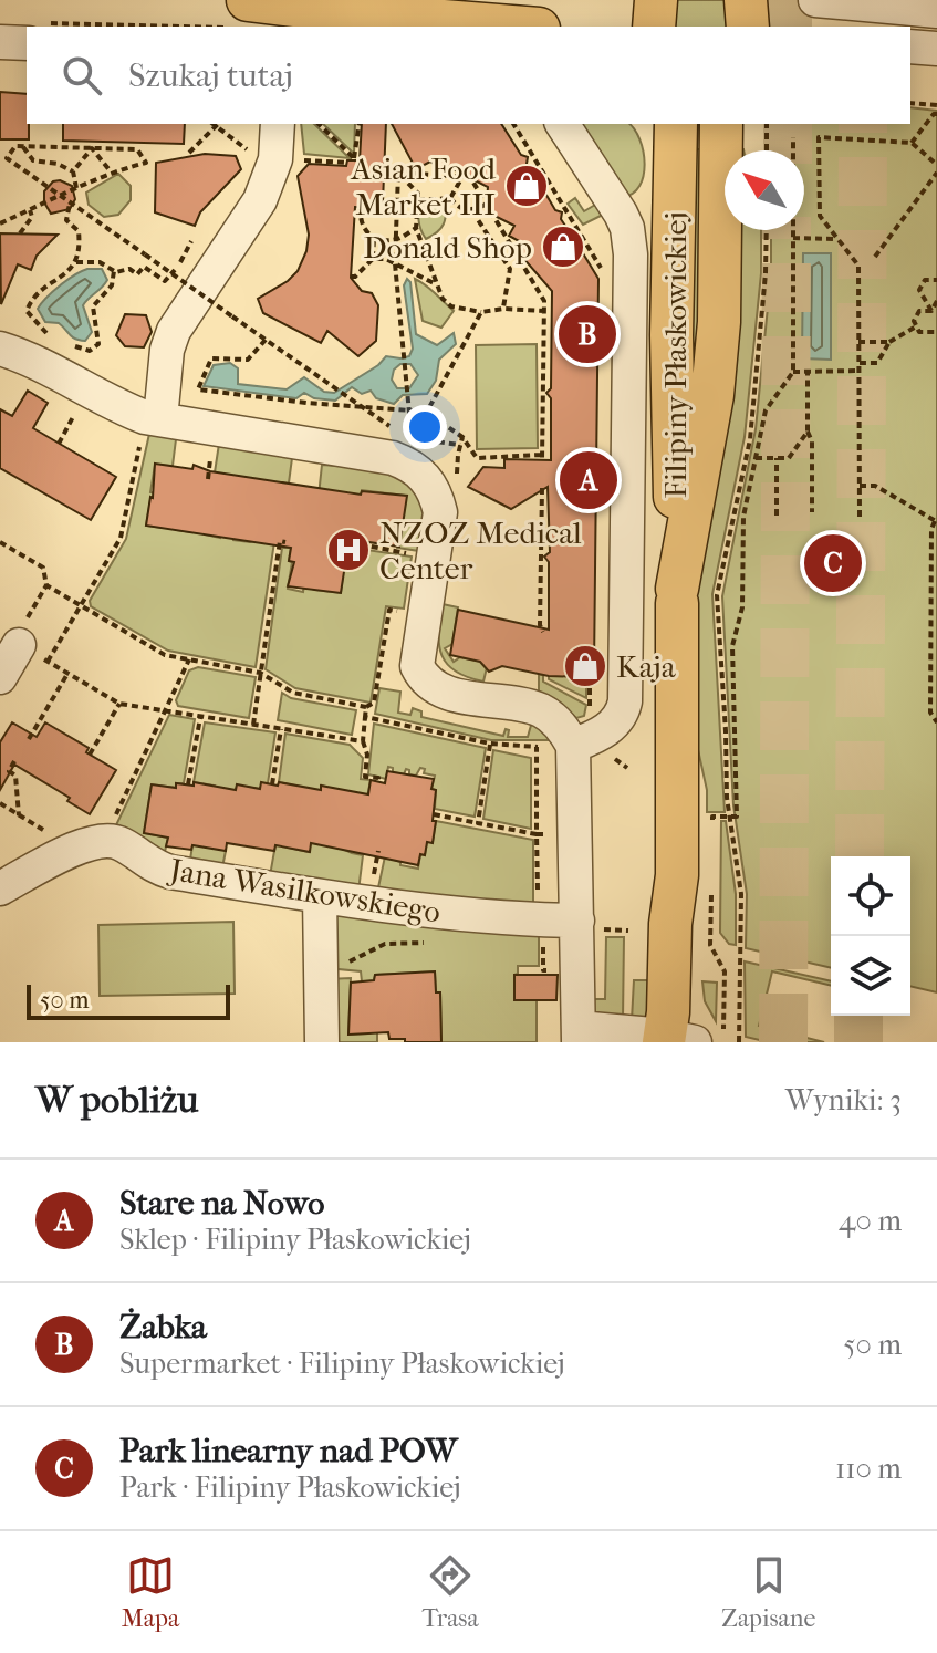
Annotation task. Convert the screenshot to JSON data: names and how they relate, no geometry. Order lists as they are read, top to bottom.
{
  "streets": {
    "main road": ["Filipiny Płaskowickiej"],
    "street": ["Jana Wasilkowskiego"]
  },
  "places": {
    "shop": ["Asian Food Market III", "Donald Shop", "Kaja"],
    "hospital": ["NZOZ Medical Center"]
  },
  "scale_bar": "50 m",
  "north": "top left",
  "page": {
    "search": "Szukaj tutaj",
    "pins": ["B", "A", "C"],
    "scale": "50 m",
    "heading": ["W pobliżu", "Wyniki: 3"],
    "list": [
      {
        "mark": "A",
        "name": "Stare na Nowo",
        "note": "Sklep · Filipiny Płaskowickiej",
        "value": "40 m"
      },
      {
        "mark": "B",
        "name": "Żabka",
        "note": "Supermarket · Filipiny Płaskowickiej",
        "value": "50 m"
      },
      {
        "mark": "C",
        "name": "Park linearny nad POW",
        "note": "Park · Filipiny Płaskowickiej",
        "value": "110 m"
      }
    ],
    "nav": ["Mapa", "Trasa", "Zapisane"]
  }
}
